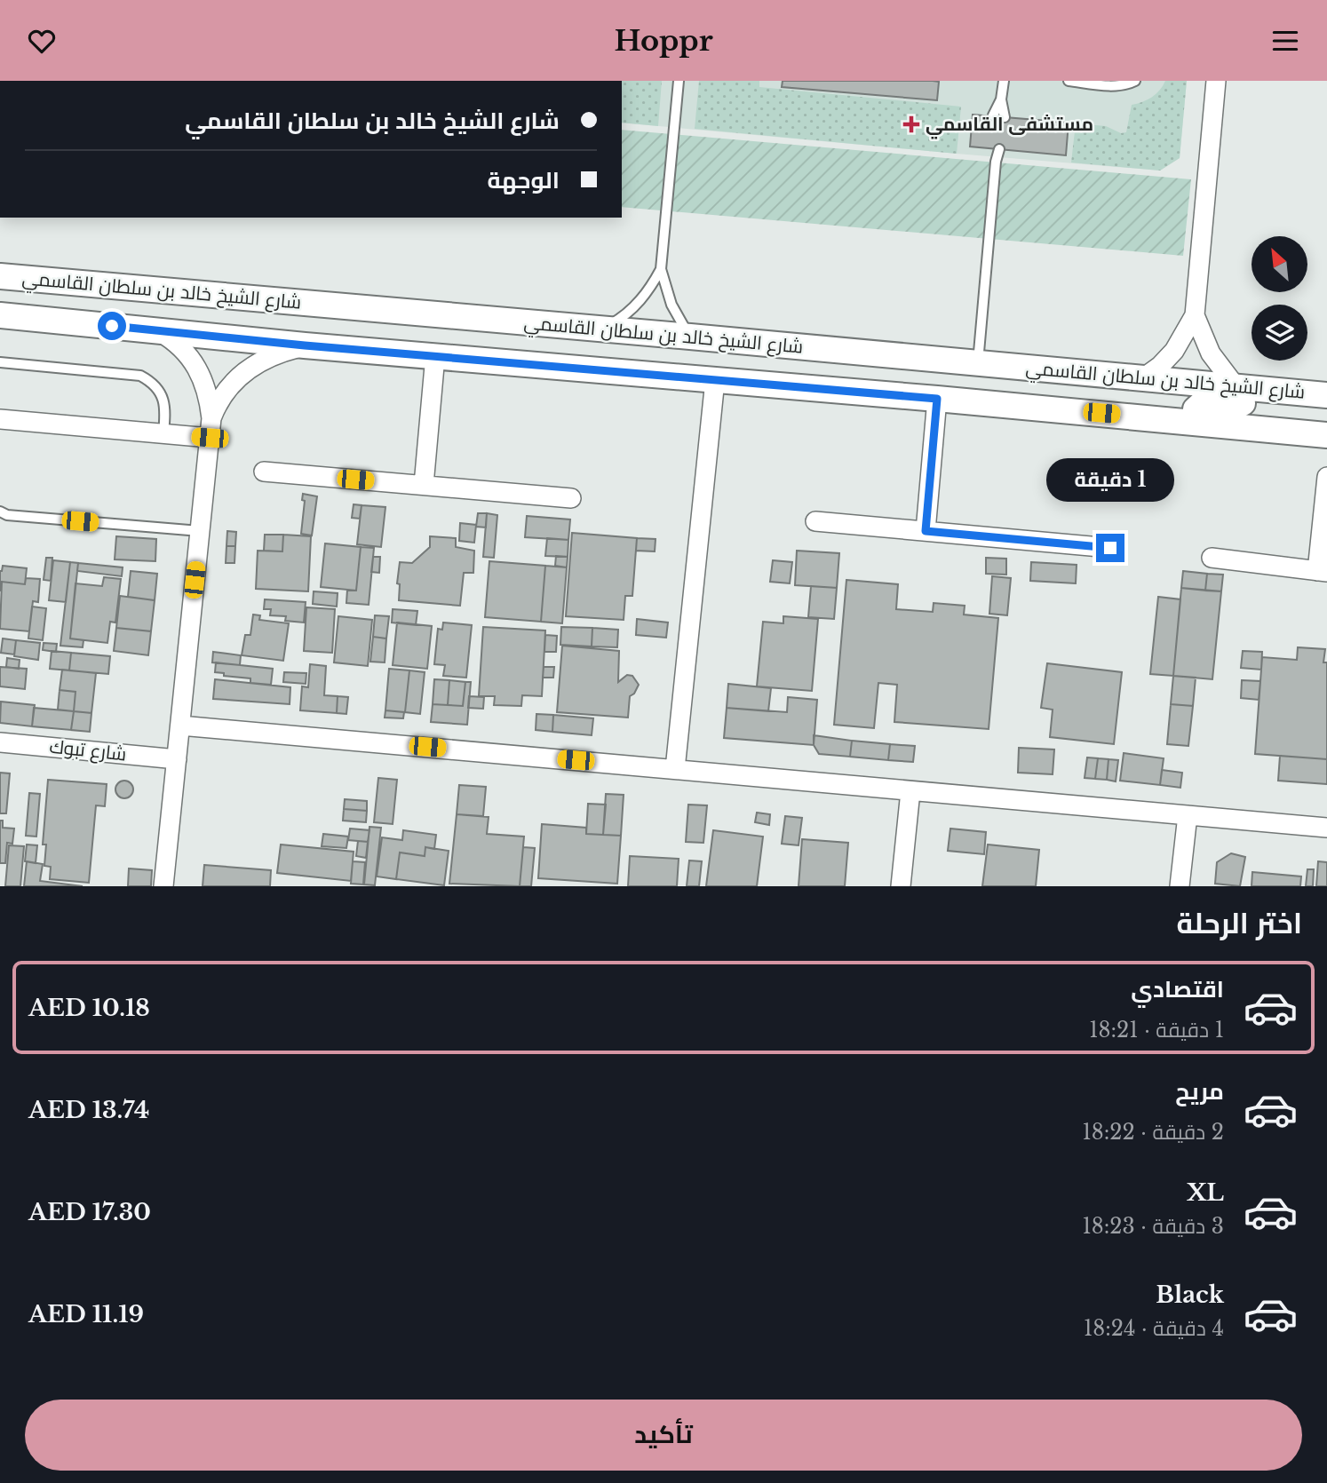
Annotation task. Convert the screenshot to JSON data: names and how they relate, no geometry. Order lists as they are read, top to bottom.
{
  "streets": {
    "main road": ["شارع الشيخ خالد بن سلطان القاسمي"],
    "street": ["شارع تبوك"]
  },
  "places": {
    "health": ["مستشفى القاسمي"]
  },
  "north": "top left",
  "page": {
    "header": "Hoppr",
    "banner": ["شارع الشيخ خالد بن سلطان القاسمي", "الوجهة"],
    "bubble": "1 دقيقة",
    "heading": "اختر الرحلة",
    "list": [
      {
        "name": "اقتصادي",
        "note": "1 دقيقة · 18:21",
        "value": "AED 10.18"
      },
      {
        "name": "مريح",
        "note": "2 دقيقة · 18:22",
        "value": "AED 13.74"
      },
      {
        "name": "XL",
        "note": "3 دقيقة · 18:23",
        "value": "AED 17.30"
      },
      {
        "name": "Black",
        "note": "4 دقيقة · 18:24",
        "value": "AED 11.19"
      }
    ],
    "buttons": "تأكيد"
  }
}
